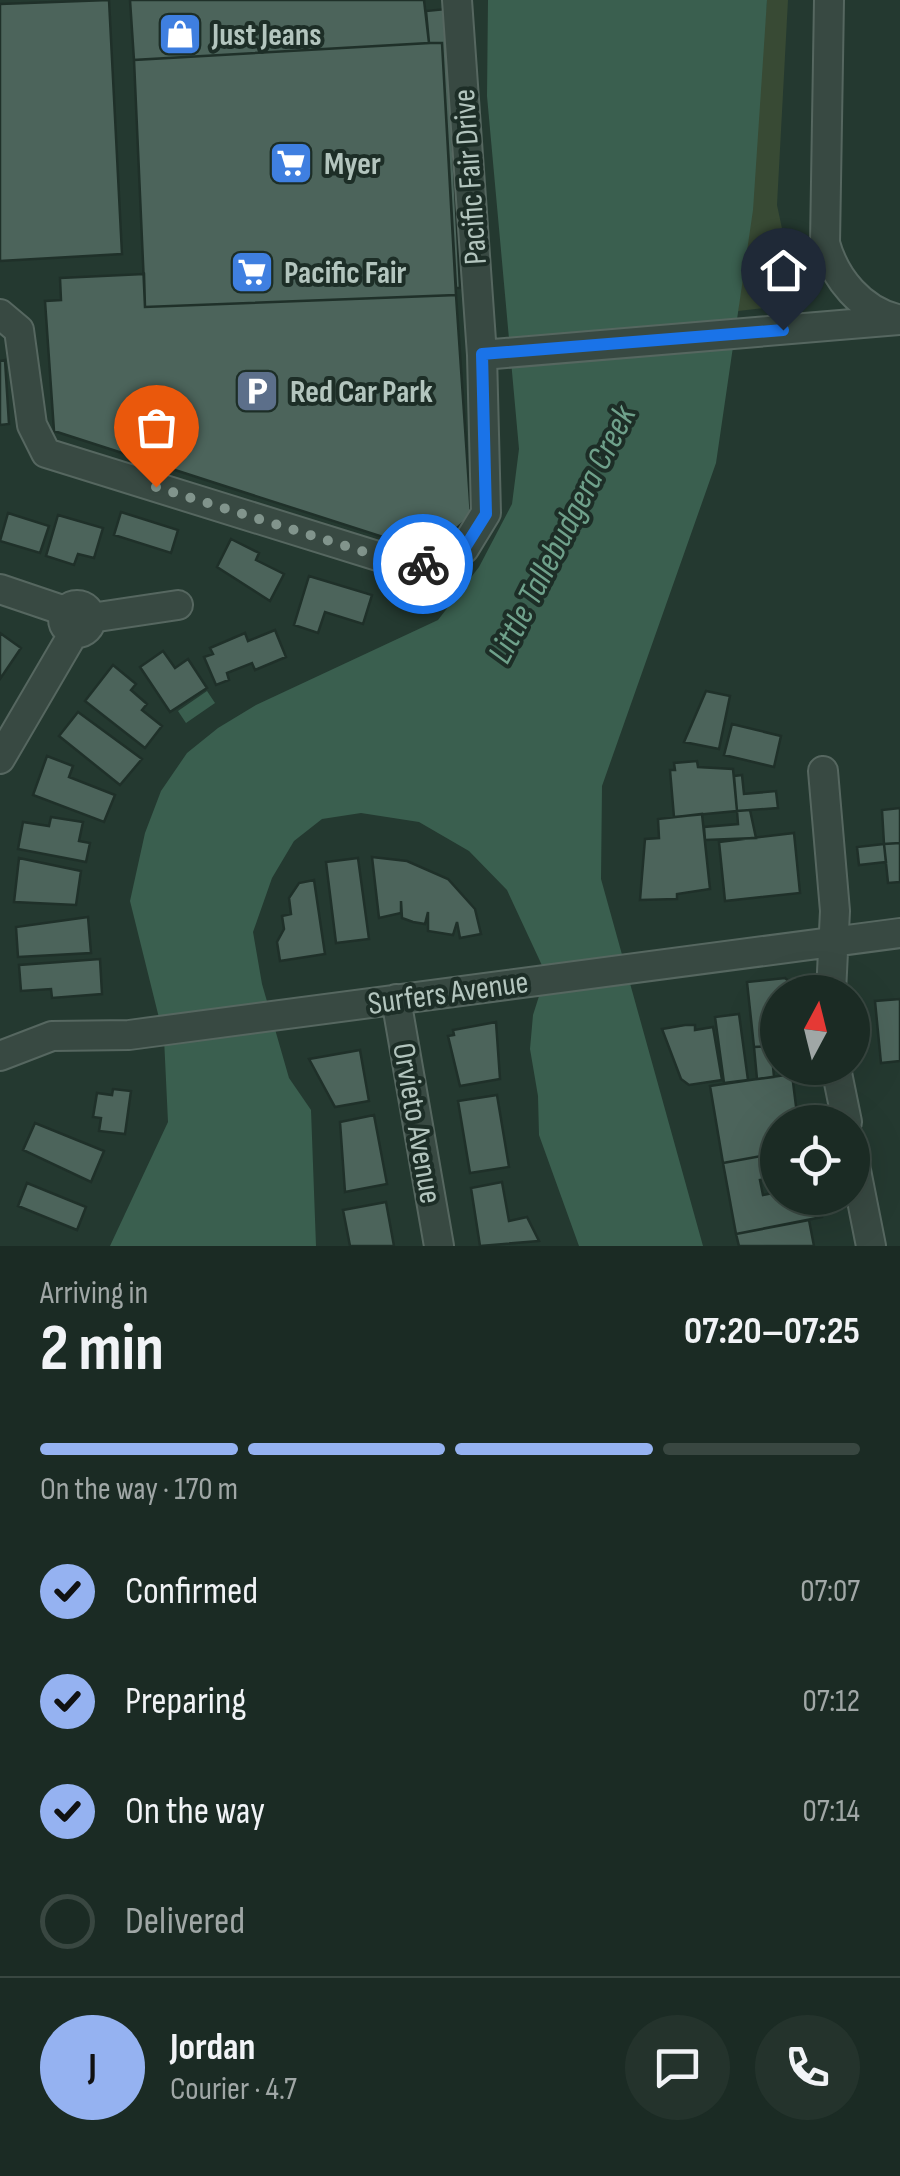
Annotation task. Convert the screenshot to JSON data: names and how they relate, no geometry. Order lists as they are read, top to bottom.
{
  "streets": {
    "street": ["Pacific Fair Drive", "Surfers Avenue", "Orvieto Avenue"]
  },
  "crossings": [
    ["Surfers Avenue", "Orvieto Avenue"]
  ],
  "water": ["Little Tallebudgera Creek"],
  "places": {
    "shop": ["Just Jeans"],
    "supermarket": ["Myer", "Pacific Fair"],
    "parking": ["Red Car Park"]
  },
  "north": "top",
  "page": {
    "heading": ["2 min", "Arriving in", "07:20–07:25"],
    "panel": ["Jordan", "Courier · 4.7"],
    "bar": "On the way · 170 m",
    "list": [
      ["Confirmed", "07:07"],
      ["Preparing", "07:12"],
      ["On the way", "07:14"],
      "Delivered"
    ],
    "round": "J"
  }
}
